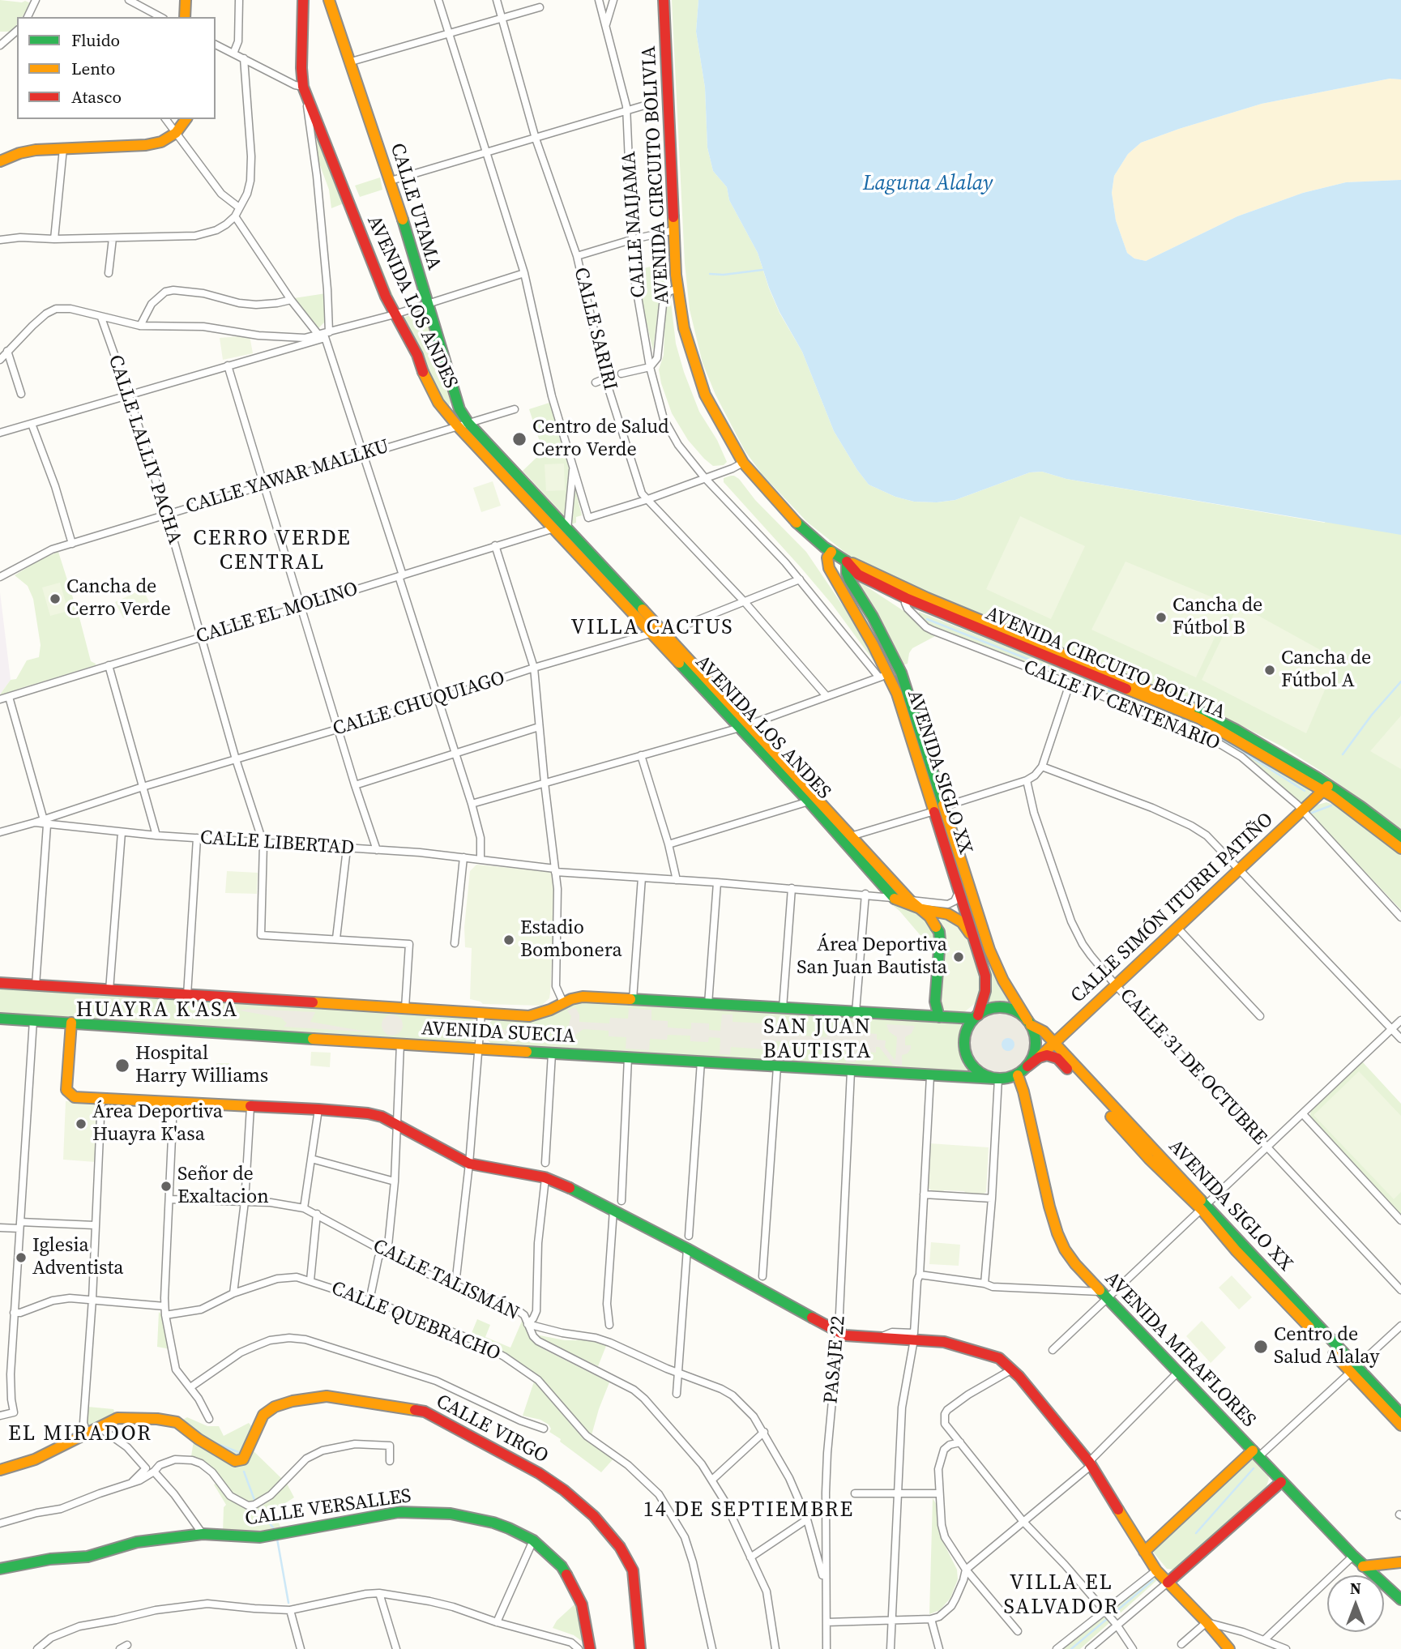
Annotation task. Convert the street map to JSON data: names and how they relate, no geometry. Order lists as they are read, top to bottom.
{
  "streets": {
    "main road": [
      "AVENIDA CIRCUITO BOLIVIA",
      "CALLE UTAMA",
      "AVENIDA LOS ANDES",
      "AVENIDA SIGLO XX",
      "CALLE SIMÓN ITURRI PATIÑO",
      "AVENIDA SUECIA",
      "AVENIDA MIRAFLORES",
      "CALLE VIRGO",
      "CALLE VERSALLES"
    ],
    "street": [
      "CALLE NAIJAMA",
      "CALLE SARIRI",
      "CALLE LALLIY PACHA",
      "CALLE YAWAR MALLKU",
      "CALLE EL MOLINO",
      "CALLE CHUQUIAGO",
      "CALLE IV CENTENARIO",
      "CALLE LIBERTAD",
      "CALLE 31 DE OCTUBRE",
      "CALLE TALISMÁN",
      "CALLE QUEBRACHO",
      "PASAJE 22"
    ]
  },
  "crossings": [
    ["AVENIDA CIRCUITO BOLIVIA", "CALLE IV CENTENARIO"],
    ["AVENIDA CIRCUITO BOLIVIA", "AVENIDA SIGLO XX"],
    ["AVENIDA CIRCUITO BOLIVIA", "CALLE SIMÓN ITURRI PATIÑO"],
    ["CALLE UTAMA", "AVENIDA LOS ANDES"],
    ["CALLE UTAMA", "CALLE YAWAR MALLKU"],
    ["CALLE NAIJAMA", "CALLE CHUQUIAGO"],
    ["CALLE NAIJAMA", "AVENIDA SIGLO XX"],
    ["AVENIDA LOS ANDES", "CALLE YAWAR MALLKU"],
    ["AVENIDA LOS ANDES", "CALLE EL MOLINO"],
    ["AVENIDA LOS ANDES", "CALLE CHUQUIAGO"],
    ["AVENIDA LOS ANDES", "AVENIDA SIGLO XX"],
    ["AVENIDA LOS ANDES", "CALLE LIBERTAD"],
    ["AVENIDA LOS ANDES", "AVENIDA SUECIA"],
    ["CALLE SARIRI", "CALLE CHUQUIAGO"],
    ["CALLE LALLIY PACHA", "CALLE YAWAR MALLKU"],
    ["CALLE LALLIY PACHA", "CALLE EL MOLINO"],
    ["CALLE LALLIY PACHA", "CALLE CHUQUIAGO"],
    ["CALLE LALLIY PACHA", "CALLE LIBERTAD"],
    ["CALLE CHUQUIAGO", "CALLE LIBERTAD"],
    ["CALLE IV CENTENARIO", "CALLE SIMÓN ITURRI PATIÑO"],
    ["AVENIDA SIGLO XX", "CALLE LIBERTAD"],
    ["AVENIDA SIGLO XX", "CALLE SIMÓN ITURRI PATIÑO"],
    ["AVENIDA SIGLO XX", "AVENIDA SUECIA"],
    ["AVENIDA SIGLO XX", "AVENIDA MIRAFLORES"],
    ["CALLE SIMÓN ITURRI PATIÑO", "CALLE 31 DE OCTUBRE"],
    ["AVENIDA SUECIA", "AVENIDA MIRAFLORES"],
    ["AVENIDA SUECIA", "PASAJE 22"],
    ["CALLE TALISMÁN", "PASAJE 22"]
  ],
  "districts": [
    "CERRO VERDE CENTRAL",
    "VILLA CACTUS",
    "HUAYRA K'ASA",
    "SAN JUAN BAUTISTA",
    "EL MIRADOR",
    "14 DE SEPTIEMBRE",
    "VILLA EL SALVADOR"
  ],
  "water": ["Laguna Alalay"],
  "places": [
    "Centro de Salud Cerro Verde",
    "Cancha de Cerro Verde",
    "Cancha de Fútbol B",
    "Cancha de Fútbol A",
    "Estadio Bombonera",
    "Área Deportiva San Juan Bautista",
    "Hospital Harry Williams",
    "Área Deportiva Huayra K'asa",
    "Señor de Exaltacion",
    "Iglesia Adventista",
    "Centro de Salud Alalay"
  ],
  "legend": ["Fluido", "Lento", "Atasco"],
  "north": "top"
}
